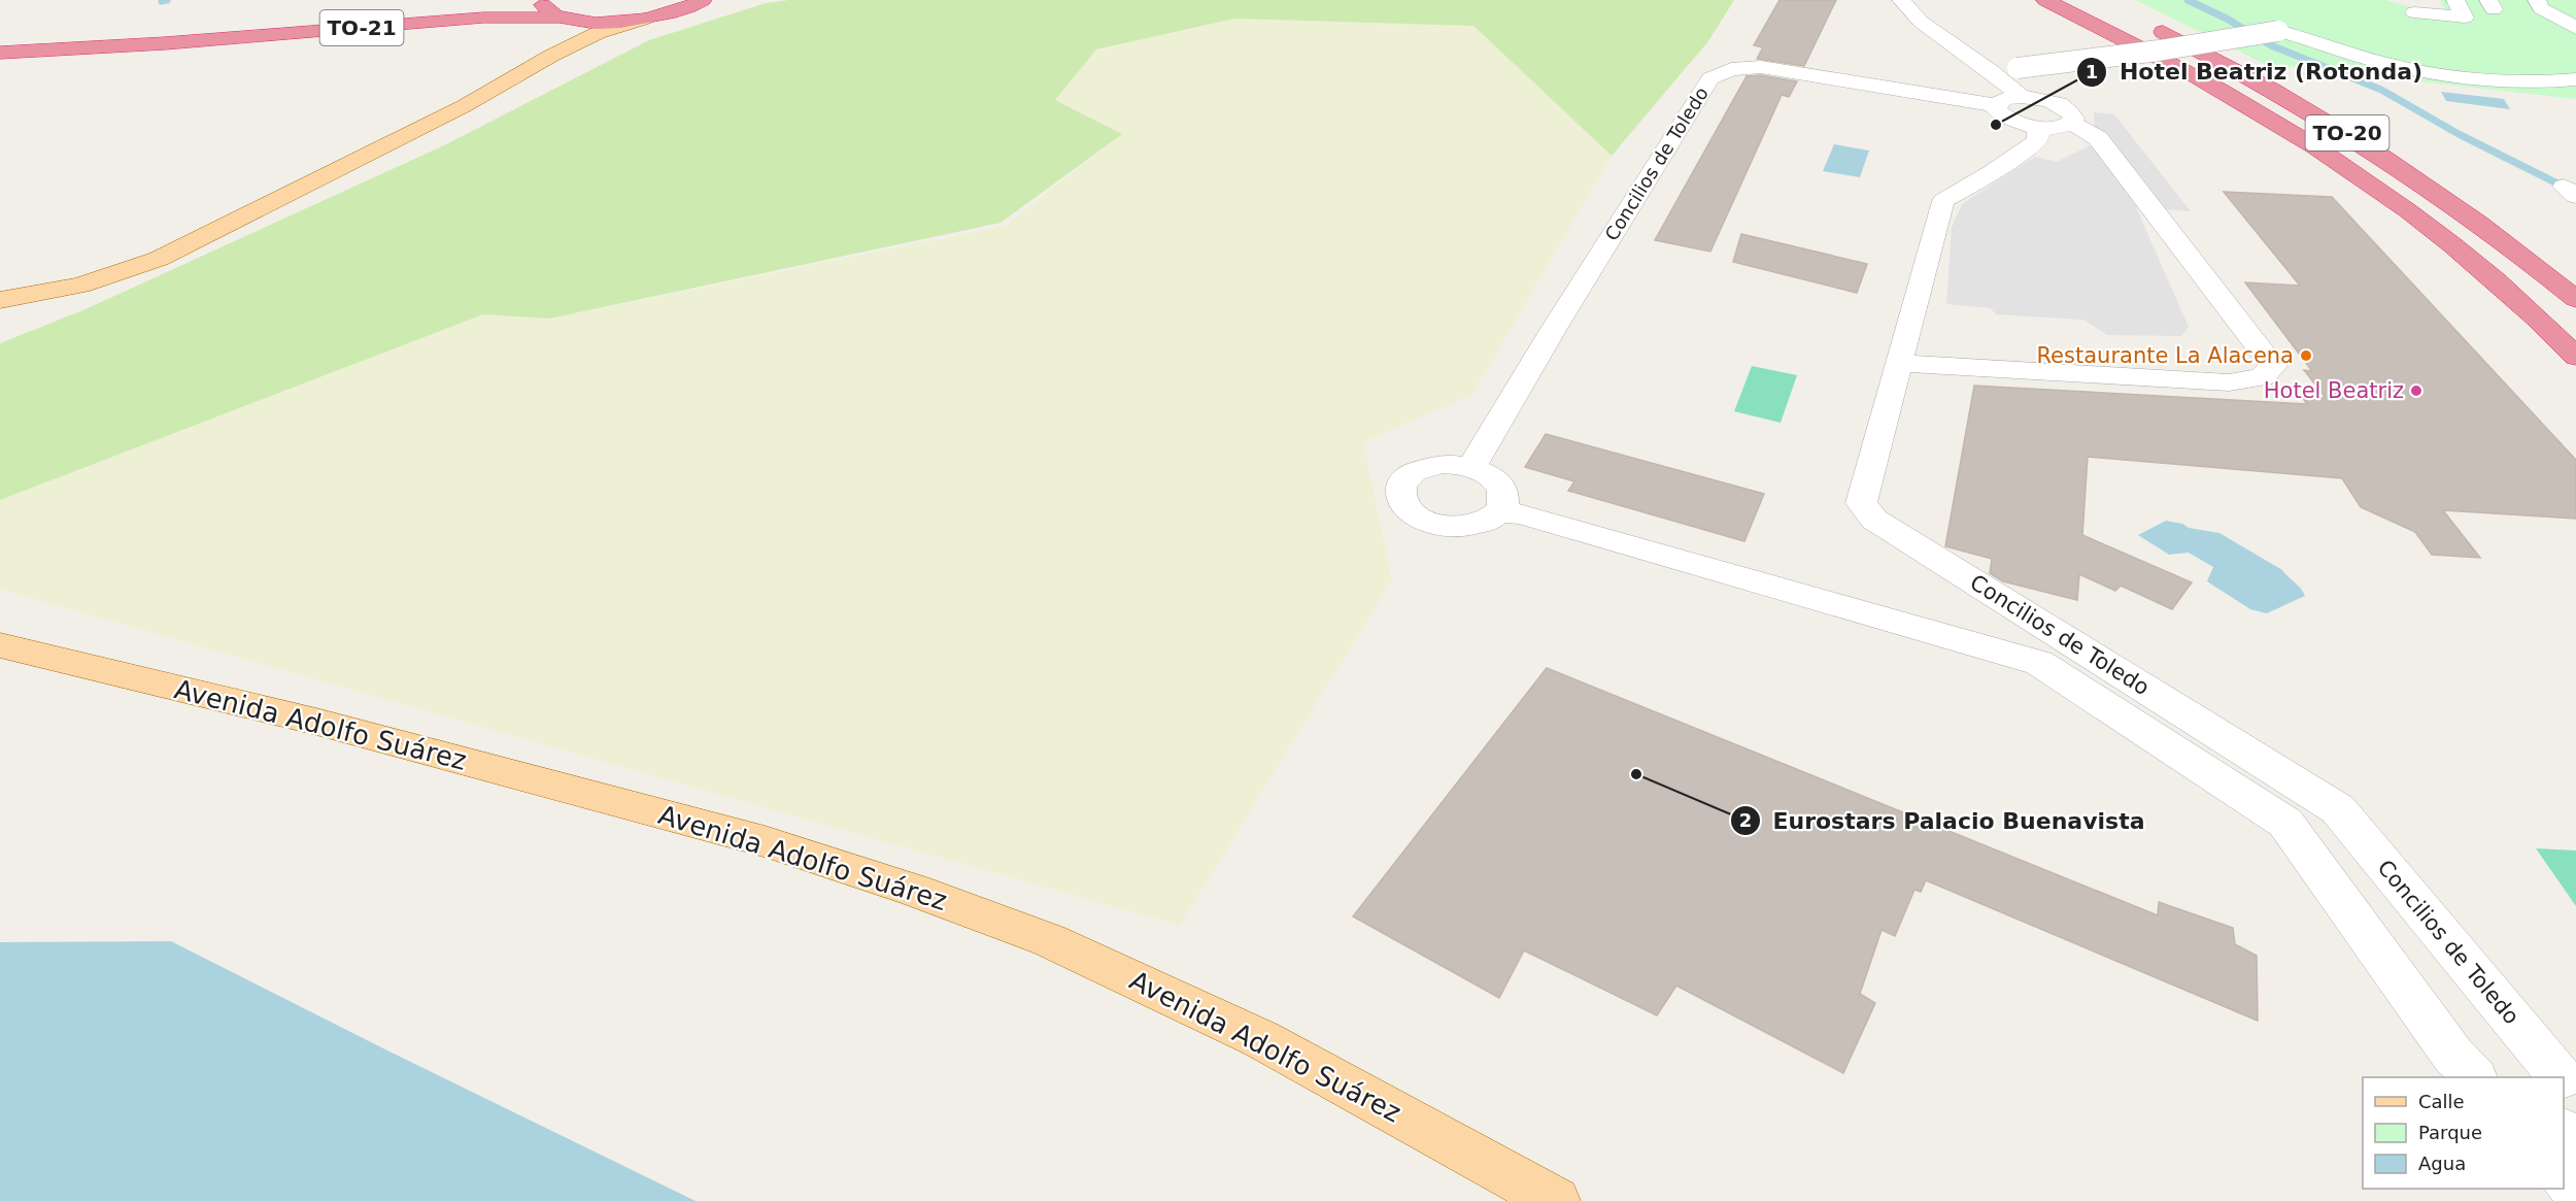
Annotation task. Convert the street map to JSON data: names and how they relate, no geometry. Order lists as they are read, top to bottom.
{
  "streets": {
    "highway": ["TO-21", "TO-20"],
    "main road": ["Avenida Adolfo Suárez"],
    "street": ["Concilios de Toledo"]
  },
  "places": [
    "Hotel Beatriz (Rotonda)",
    "Restaurante La Alacena",
    "Hotel Beatriz",
    "Eurostars Palacio Buenavista"
  ],
  "legend": ["Calle", "Parque", "Agua"]
}
